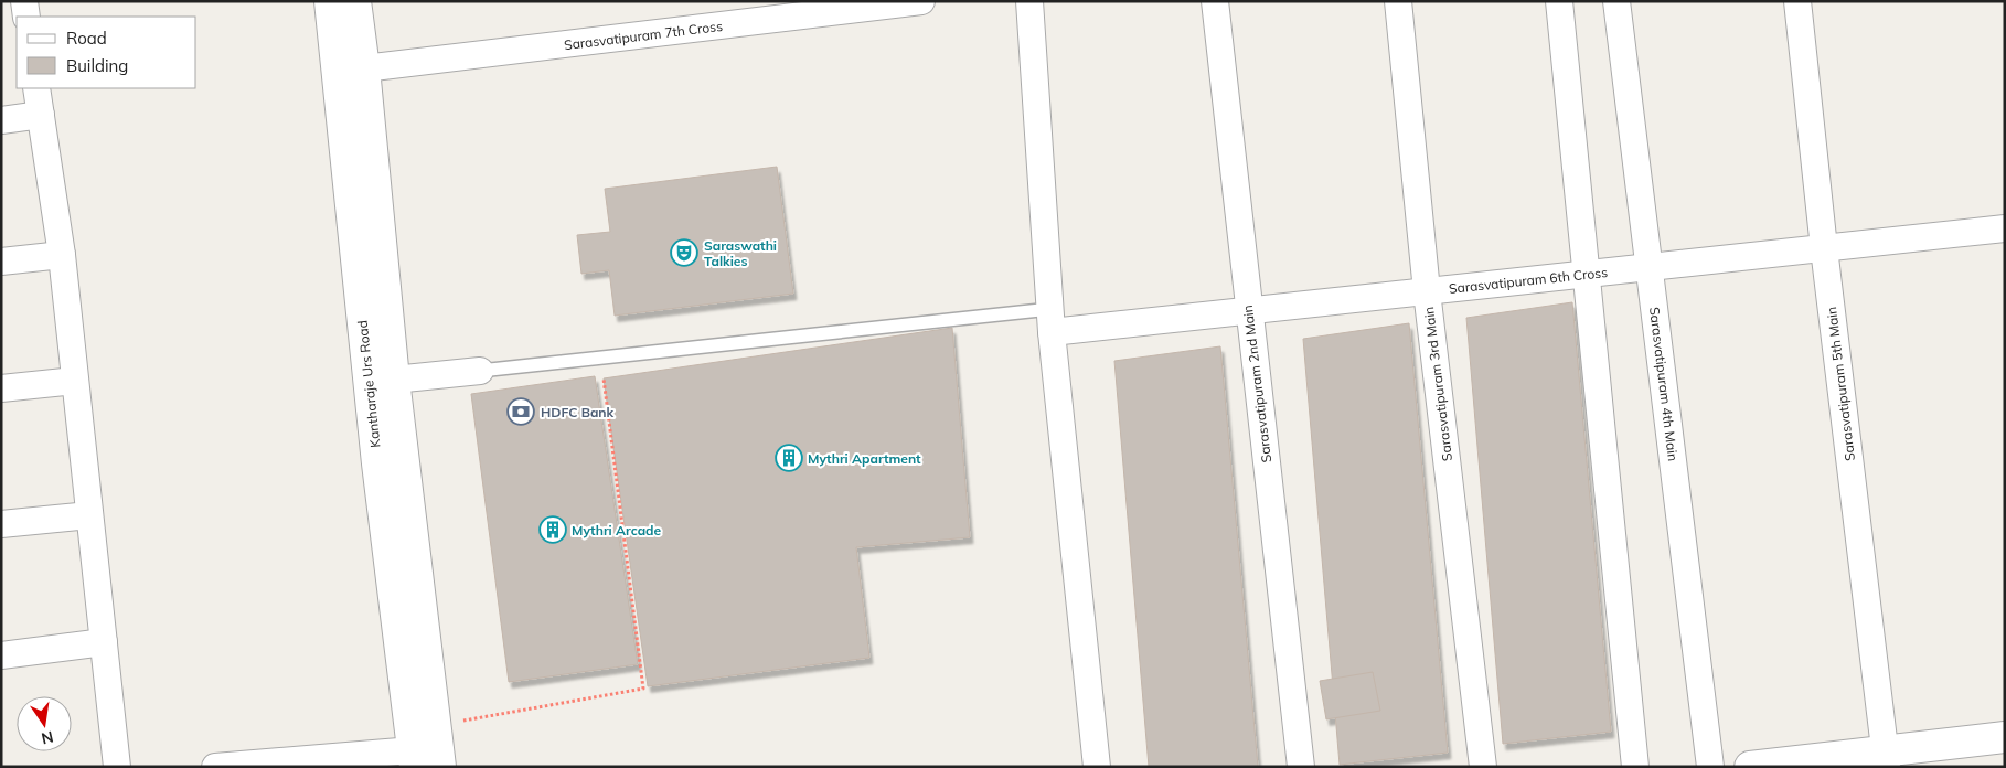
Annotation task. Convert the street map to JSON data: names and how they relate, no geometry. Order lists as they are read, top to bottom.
{
  "streets": {
    "street": [
      "Sarasvatipuram 7th Cross",
      "Sarasvatipuram 6th Cross",
      "Kantharaje Urs Road",
      "Sarasvatipuram 2nd Main",
      "Sarasvatipuram 3rd Main",
      "Sarasvatipuram 4th Main",
      "Sarasvatipuram 5th Main"
    ]
  },
  "crossings": [
    ["Sarasvatipuram 7th Cross", "Kantharaje Urs Road"],
    ["Sarasvatipuram 6th Cross", "Sarasvatipuram 2nd Main"],
    ["Sarasvatipuram 6th Cross", "Sarasvatipuram 3rd Main"],
    ["Sarasvatipuram 6th Cross", "Sarasvatipuram 4th Main"],
    ["Sarasvatipuram 6th Cross", "Sarasvatipuram 5th Main"]
  ],
  "places": {
    "theatre": ["Saraswathi Talkies"],
    "bank": ["HDFC Bank"],
    "building": ["Mythri Apartment", "Mythri Arcade"]
  },
  "legend": ["Road", "Building"],
  "north": "bottom"
}
